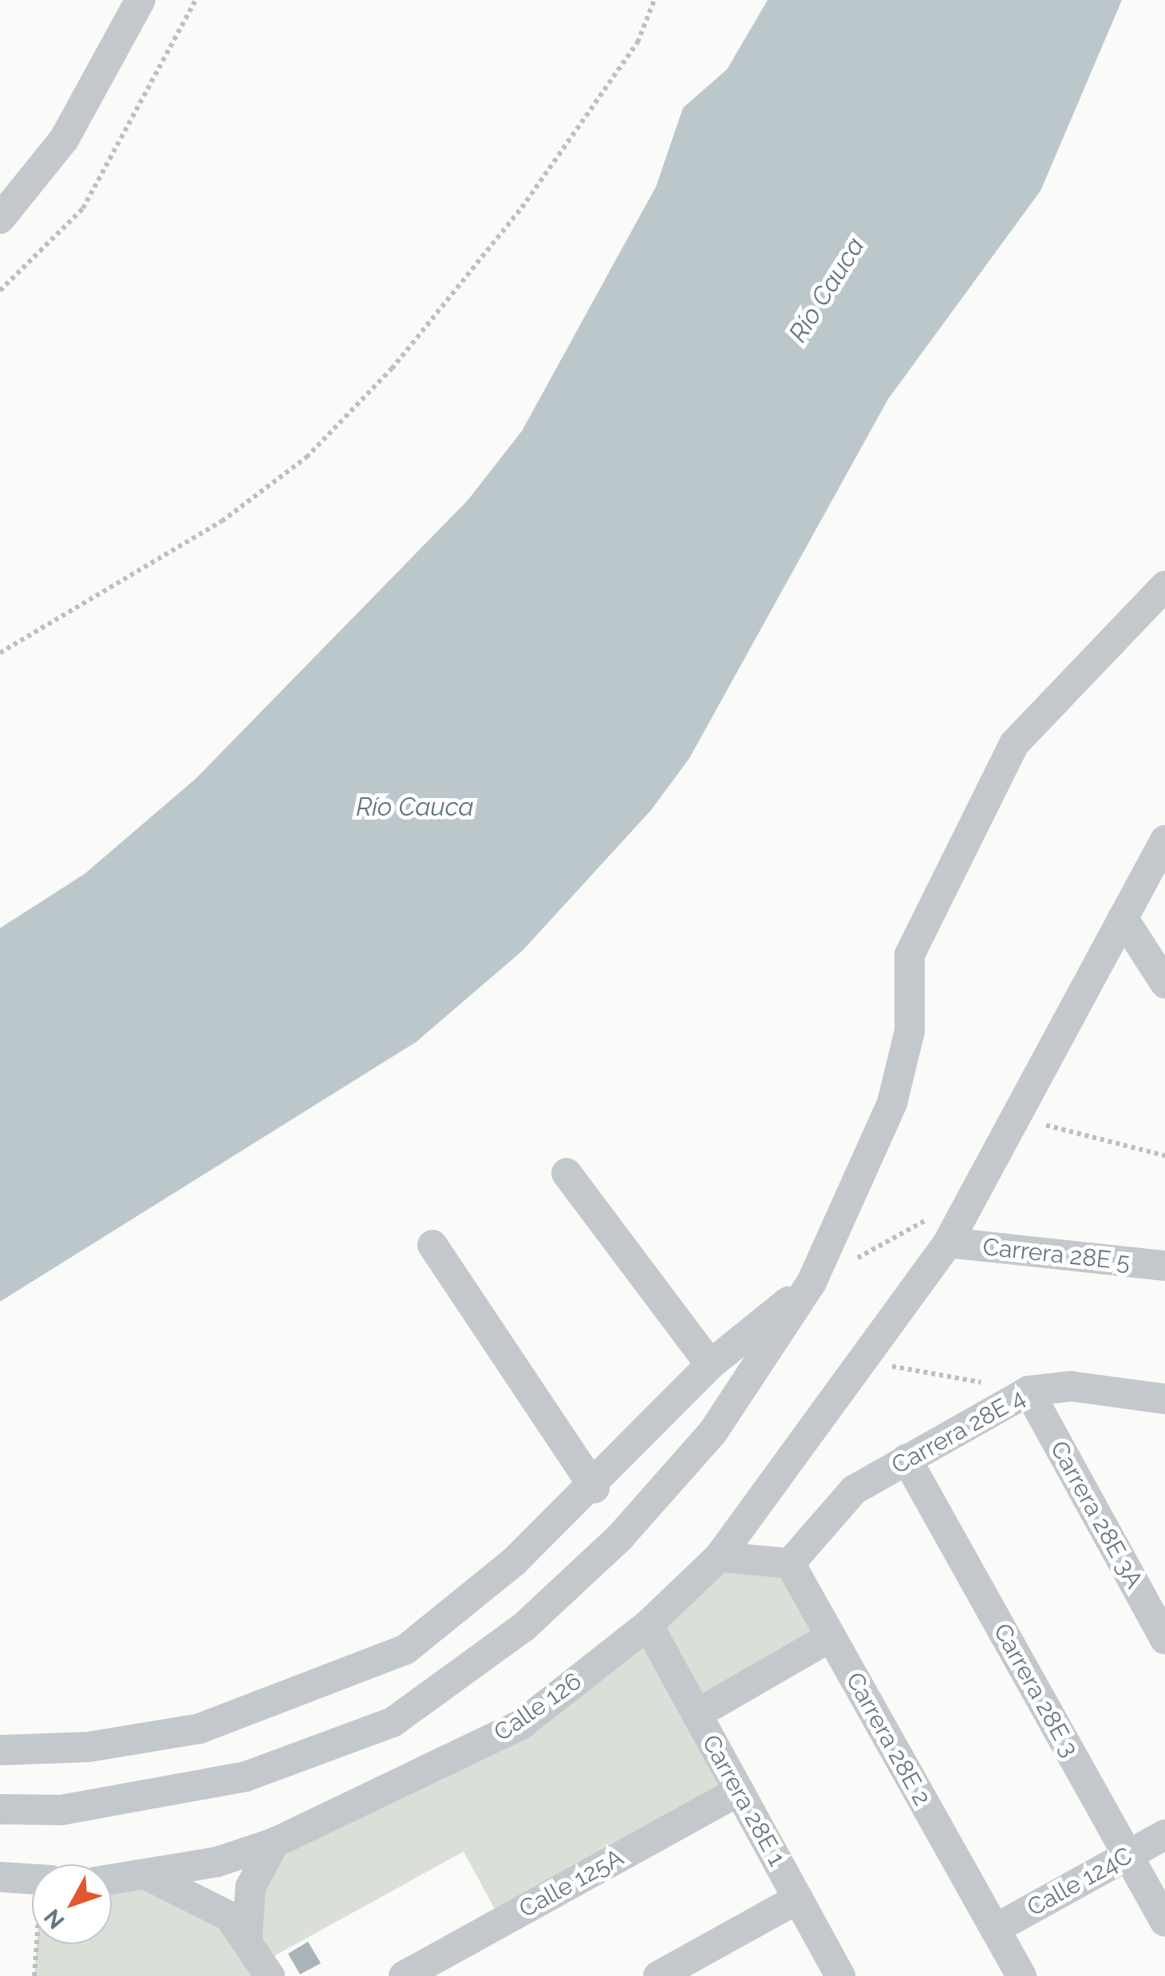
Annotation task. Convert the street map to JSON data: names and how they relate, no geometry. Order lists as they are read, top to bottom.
{
  "streets": {
    "street": [
      "Carrera 28E 5",
      "Carrera 28E 4",
      "Carrera 28E 3A",
      "Carrera 28E 3",
      "Calle 126",
      "Carrera 28E 2",
      "Carrera 28E 1",
      "Calle 124C",
      "Calle 125A"
    ]
  },
  "crossings": [
    ["Carrera 28E 5", "Calle 126"],
    ["Carrera 28E 4", "Carrera 28E 3A"],
    ["Carrera 28E 4", "Carrera 28E 3"],
    ["Carrera 28E 4", "Carrera 28E 2"],
    ["Carrera 28E 3", "Calle 124C"],
    ["Calle 126", "Carrera 28E 1"],
    ["Carrera 28E 2", "Calle 124C"],
    ["Carrera 28E 1", "Calle 125A"]
  ],
  "water": ["Río Cauca"],
  "north": "bottom left"
}
